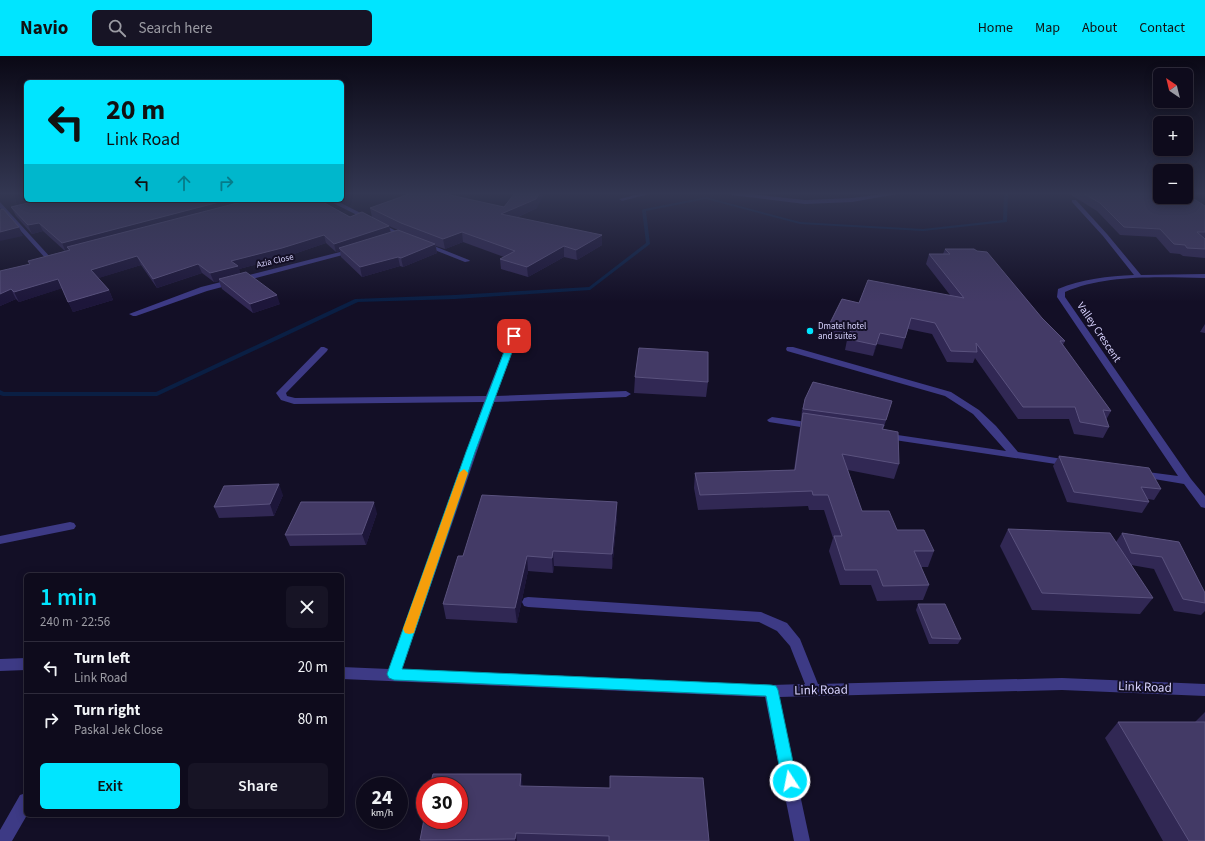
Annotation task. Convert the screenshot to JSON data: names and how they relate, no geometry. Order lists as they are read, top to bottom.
{
  "streets": {
    "street": ["Azia Close", "Valley Crescent", "Link Road"]
  },
  "places": ["Dmatel hotel and suites"],
  "north": "top left",
  "page": {
    "header": "Navio",
    "search": "Search here",
    "nav": [
      "Home",
      "Map",
      "About",
      "Contact"
    ],
    "map_buttons": ["+", "−"],
    "turn": ["20 m", "Link Road"],
    "heading": ["1 min", "240 m · 22:56"],
    "list": [
      {
        "name": "Turn left",
        "note": "Link Road",
        "value": "20 m"
      },
      {
        "name": "Turn right",
        "note": "Paskal Jek Close",
        "value": "80 m"
      }
    ],
    "buttons": ["Exit", "Share"],
    "speed": "24 km/h",
    "limit": "30"
  }
}
